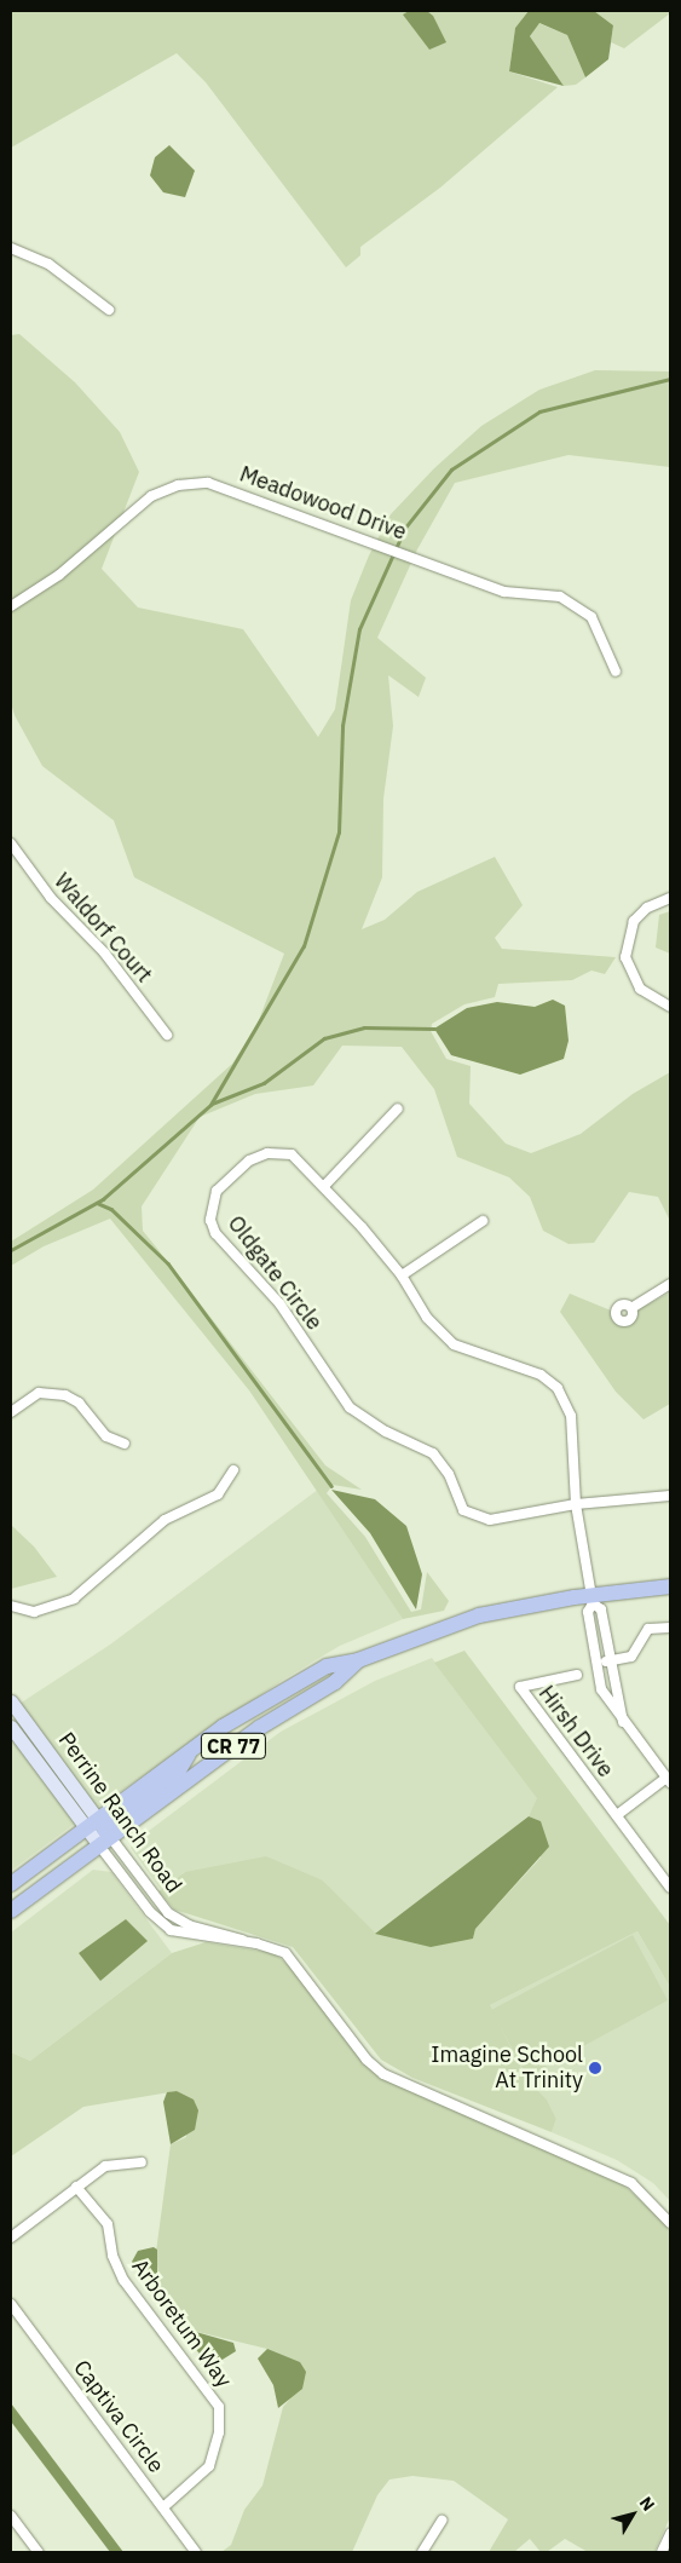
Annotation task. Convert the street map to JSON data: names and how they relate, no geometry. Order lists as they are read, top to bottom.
{
  "streets": {
    "main road": ["CR 77"],
    "street": [
      "Meadowood Drive",
      "Waldorf Court",
      "Oldgate Circle",
      "Hirsh Drive",
      "Perrine Ranch Road",
      "Arboretum Way",
      "Captiva Circle"
    ]
  },
  "crossings": [
    ["Oldgate Circle", "CR 77"],
    ["CR 77", "Perrine Ranch Road"],
    ["Arboretum Way", "Captiva Circle"]
  ],
  "places": ["Imagine School At Trinity"],
  "north": "top right"
}
